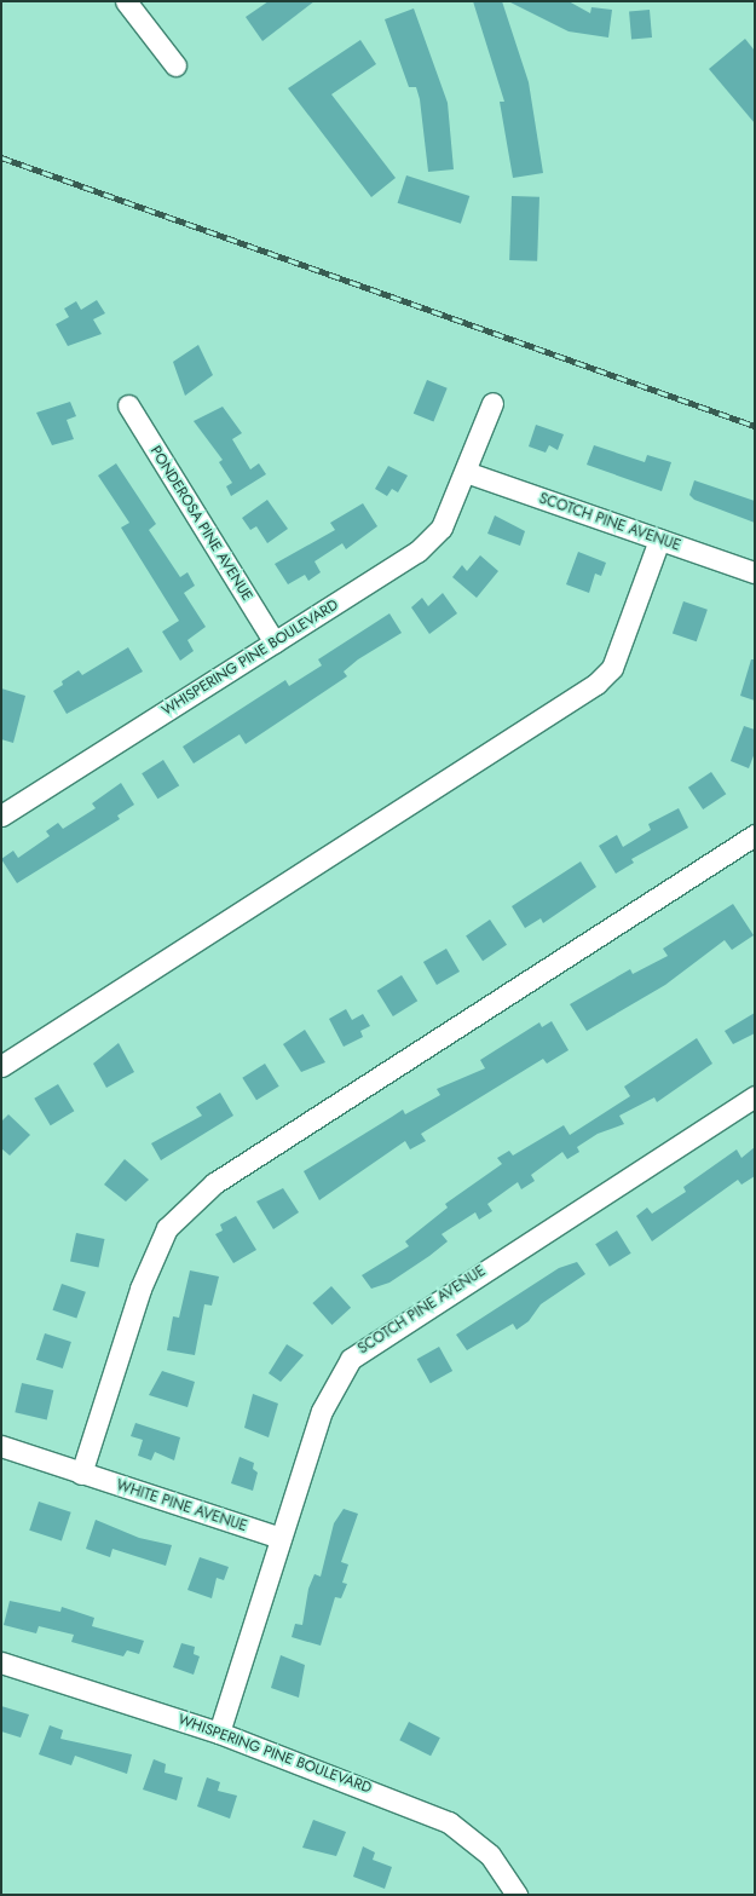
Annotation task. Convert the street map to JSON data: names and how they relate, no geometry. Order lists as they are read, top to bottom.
{
  "streets": {
    "street": [
      "SCOTCH PINE AVENUE",
      "PONDEROSA PINE AVENUE",
      "WHISPERING PINE BOULEVARD",
      "WHITE PINE AVENUE"
    ]
  },
  "crossings": [
    ["SCOTCH PINE AVENUE", "WHISPERING PINE BOULEVARD"],
    ["SCOTCH PINE AVENUE", "WHITE PINE AVENUE"],
    ["PONDEROSA PINE AVENUE", "WHISPERING PINE BOULEVARD"]
  ]
}
